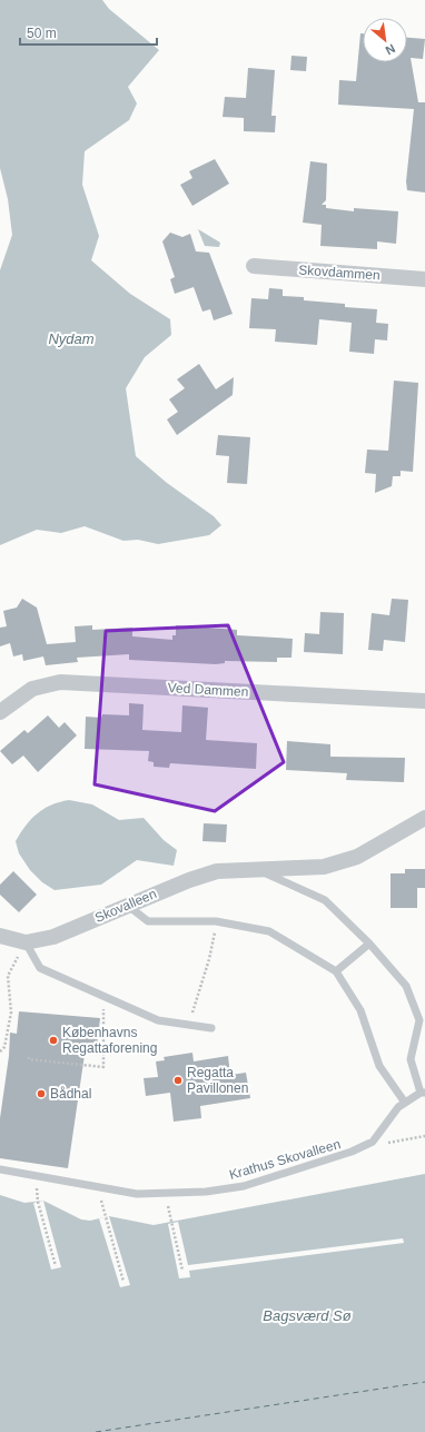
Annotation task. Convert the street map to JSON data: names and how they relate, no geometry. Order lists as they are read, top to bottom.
{
  "streets": {
    "street": ["Skovdammen", "Ved Dammen", "Skovalleen"],
    "lane": ["Krathus Skovalleen"]
  },
  "crossings": [
    ["Skovalleen", "Krathus Skovalleen"]
  ],
  "water": ["Nydam", "Bagsværd Sø"],
  "places": ["Københavns Regattaforening", "Regatta Pavillonen", "Bådhal"],
  "scale_bar": "50 m",
  "north": "bottom right"
}
